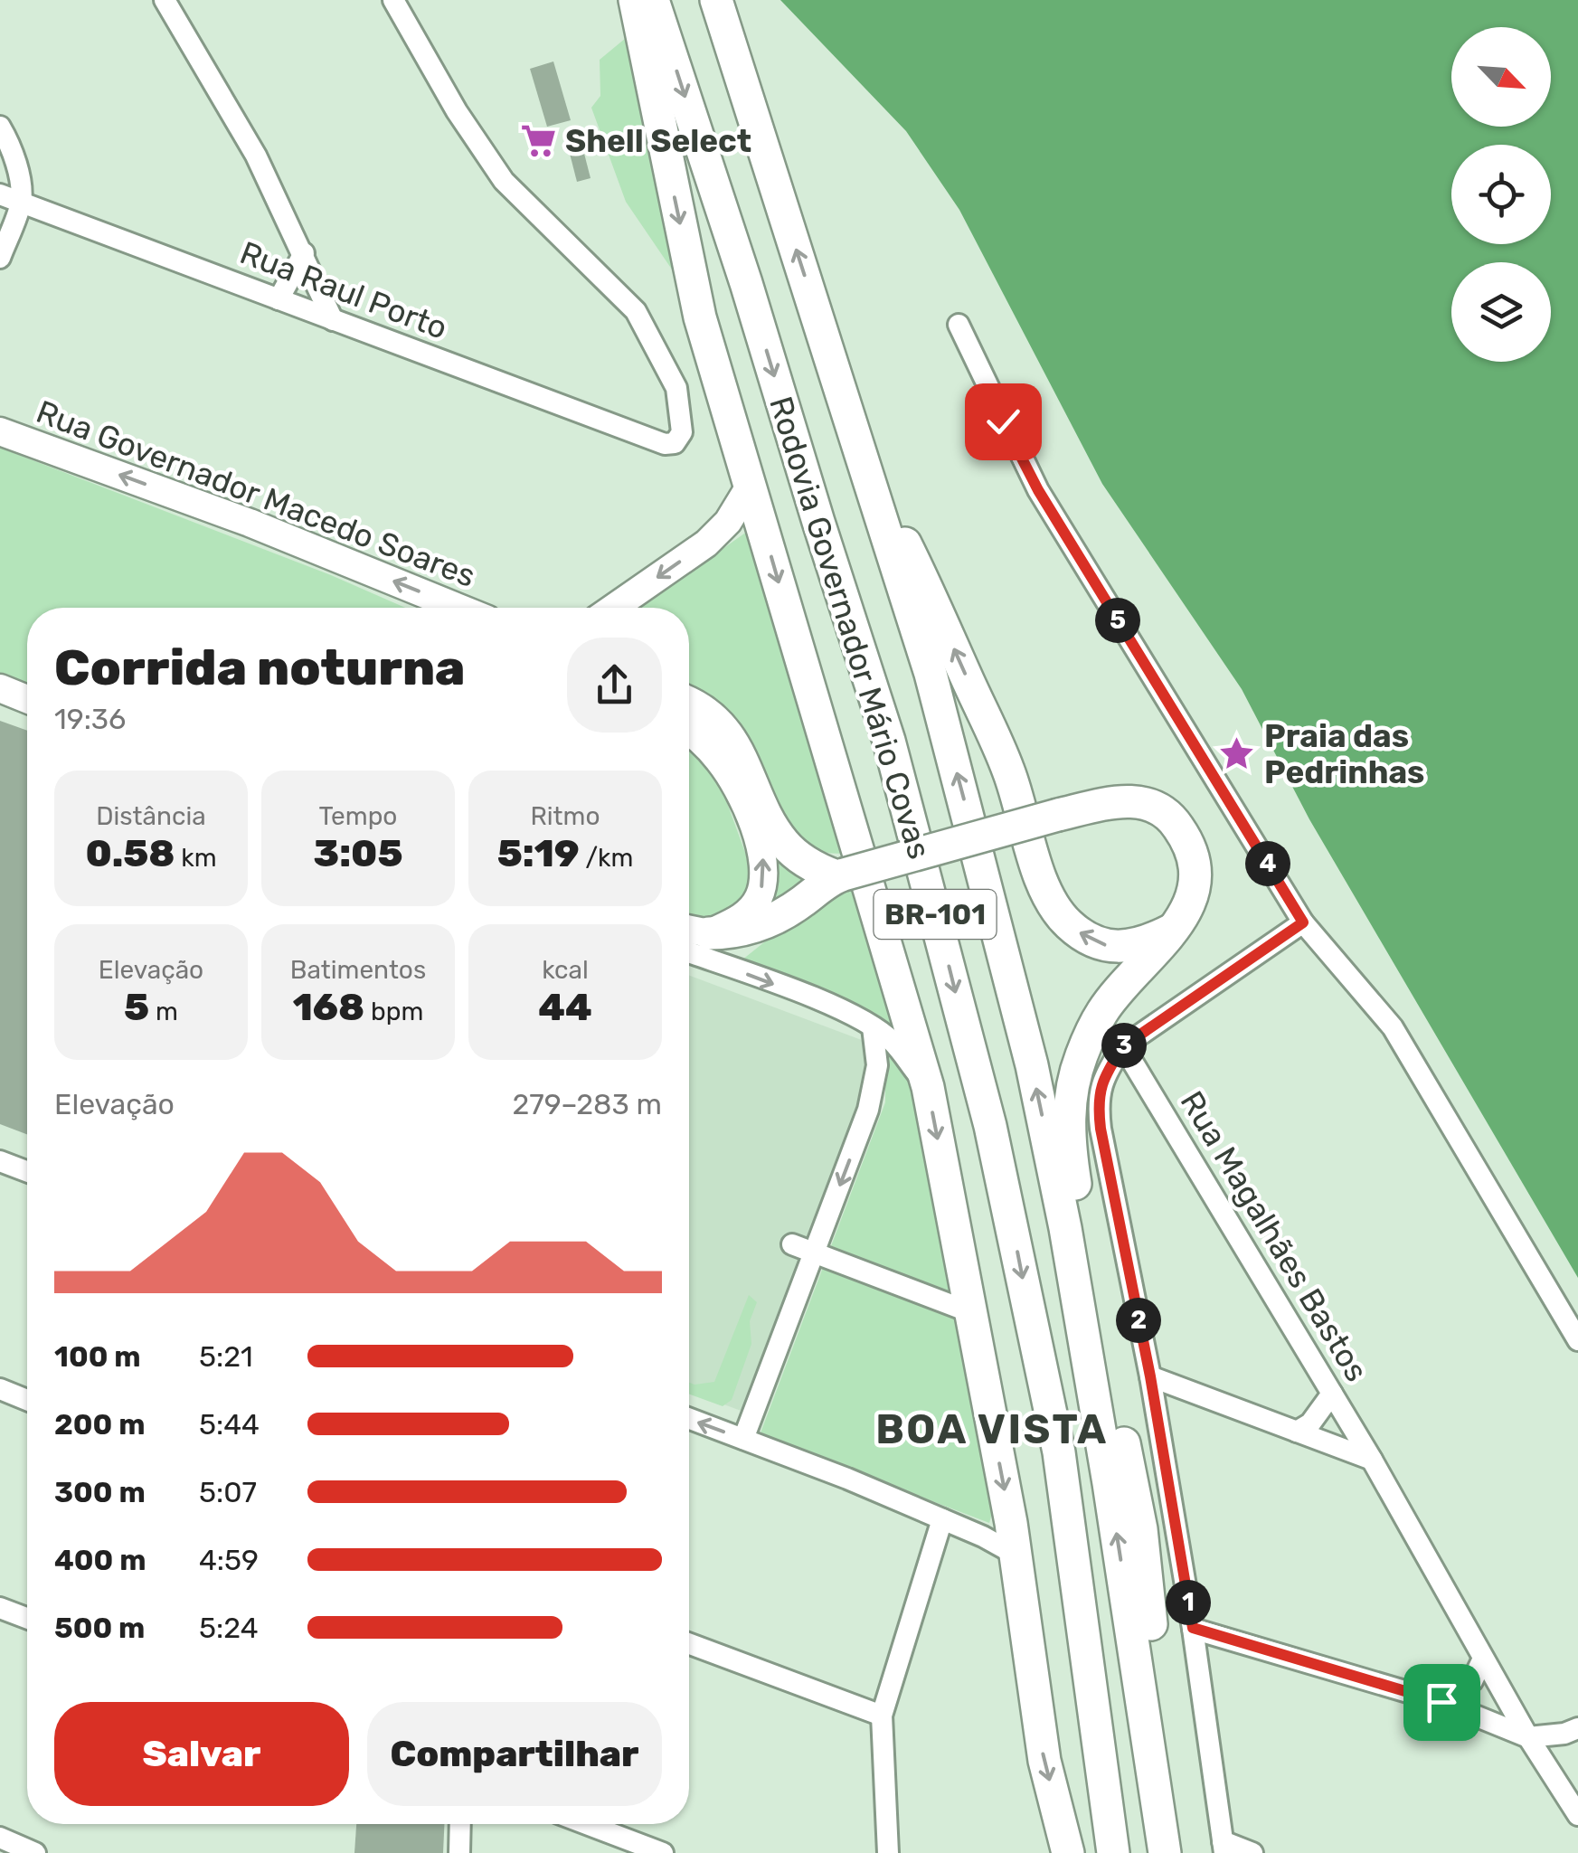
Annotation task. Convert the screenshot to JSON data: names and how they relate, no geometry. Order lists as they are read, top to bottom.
{
  "streets": {
    "highway": ["Rodovia Governador Mário Covas", "BR-101"],
    "main road": ["Rua Governador Macedo Soares"],
    "street": ["Rua Raul Porto", "Rua Magalhães Bastos"]
  },
  "one_way": ["Rua Governador Macedo Soares"],
  "districts": ["BOA VISTA"],
  "places": {
    "supermarket": ["Shell Select"],
    "place": ["Praia das Pedrinhas"]
  },
  "north": "bottom right",
  "page": {
    "pins": [
      "5",
      "4",
      "3",
      "2",
      "1"
    ],
    "heading": ["Corrida noturna", "19:36"],
    "stats": [
      ["Distância", "0.58 km"],
      ["Tempo", "3:05"],
      ["Ritmo", "5:19 /km"],
      ["Elevação", "5 m"],
      ["Batimentos", "168 bpm"],
      ["kcal", "44"]
    ],
    "chart": ["Elevação", "279–283 m"],
    "list": [
      {
        "name": "100 m",
        "note": "5:21"
      },
      {
        "name": "200 m",
        "note": "5:44"
      },
      {
        "name": "300 m",
        "note": "5:07"
      },
      {
        "name": "400 m",
        "note": "4:59"
      },
      {
        "name": "500 m",
        "note": "5:24"
      }
    ],
    "buttons": ["Salvar", "Compartilhar"]
  }
}
